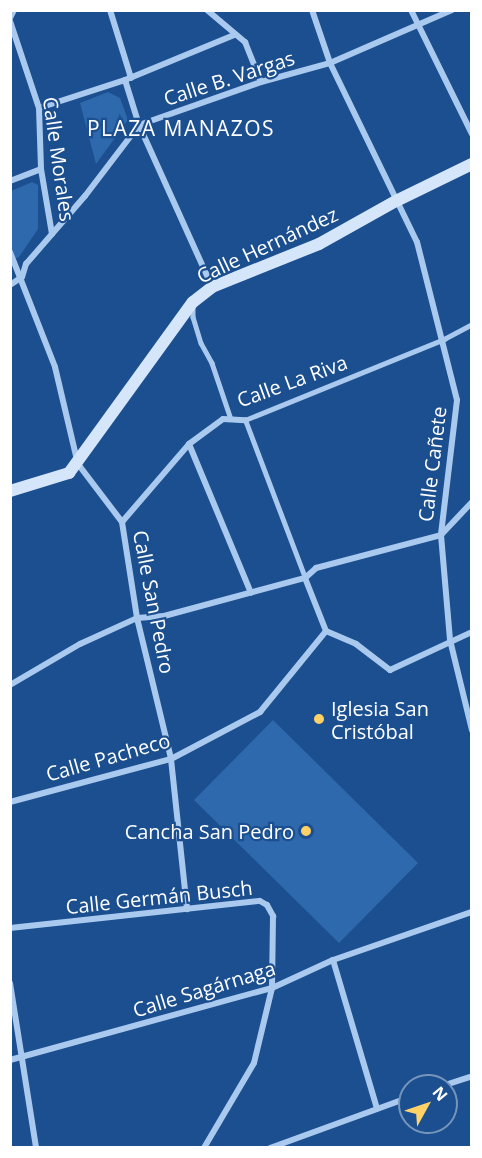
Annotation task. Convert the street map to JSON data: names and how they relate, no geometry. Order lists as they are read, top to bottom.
{
  "streets": {
    "main road": ["Calle Hernández"],
    "street": [
      "Calle B. Vargas",
      "Calle Morales",
      "Calle La Riva",
      "Calle Cañete",
      "Calle San Pedro",
      "Calle Pacheco",
      "Calle Germán Busch",
      "Calle Sagárnaga"
    ]
  },
  "crossings": [
    ["Calle B. Vargas", "Calle Cañete"],
    ["Calle Hernández", "Calle Cañete"],
    ["Calle Hernández", "Calle San Pedro"],
    ["Calle La Riva", "Calle Cañete"],
    ["Calle La Riva", "Calle San Pedro"],
    ["Calle San Pedro", "Calle Pacheco"],
    ["Calle San Pedro", "Calle Germán Busch"],
    ["Calle Germán Busch", "Calle Sagárnaga"]
  ],
  "districts": ["PLAZA MANAZOS"],
  "places": ["Iglesia San Cristóbal", "Cancha San Pedro"],
  "north": "top right"
}
